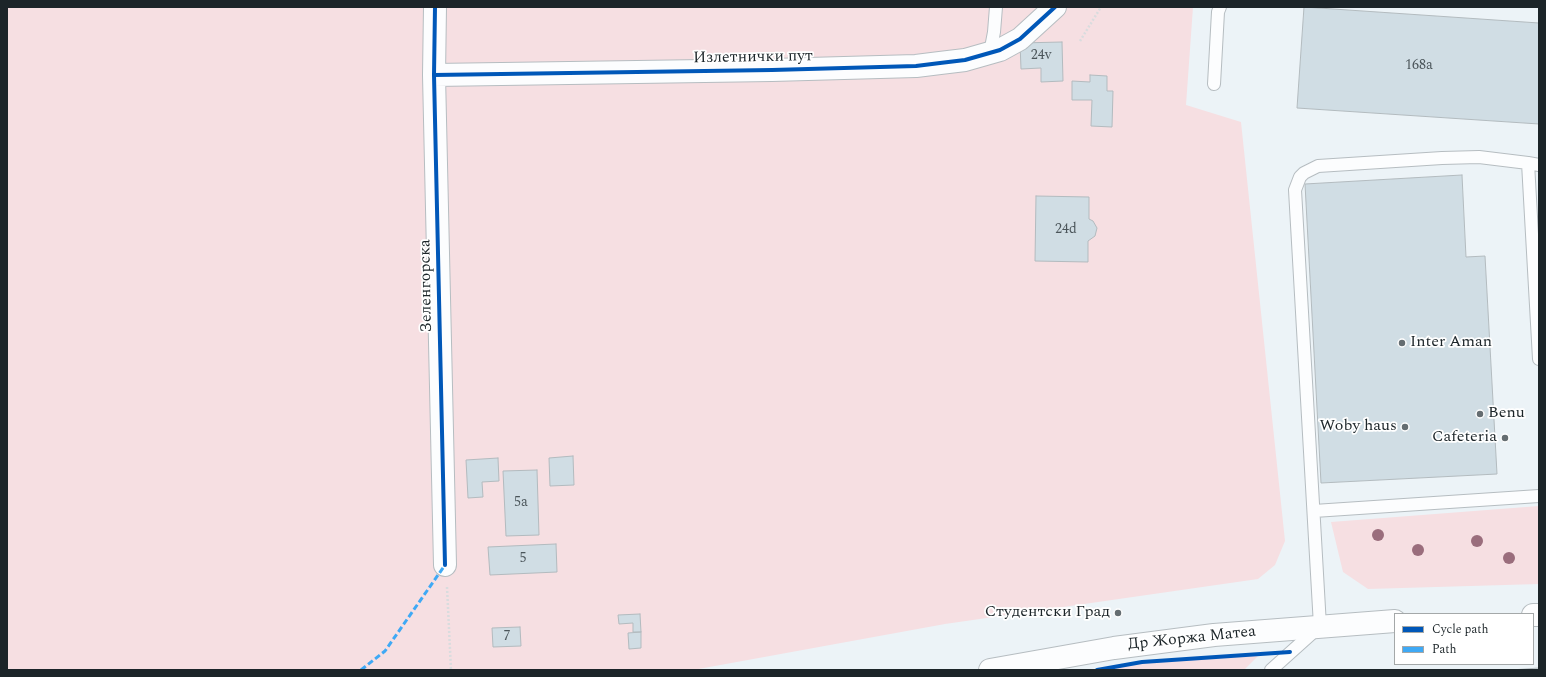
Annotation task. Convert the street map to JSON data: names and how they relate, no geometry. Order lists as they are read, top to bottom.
{
  "streets": {
    "street": ["Излетнички пут", "Зеленгорска", "Др Жоржа Матеа"]
  },
  "crossings": [
    ["Излетнички пут", "Зеленгорска"]
  ],
  "places": [
    "Inter Aman",
    "Benu",
    "Woby haus",
    "Cafeteria",
    "Студентски Град"
  ],
  "house_numbers": [
    "24v",
    "168a",
    "24d",
    "5a",
    "5",
    "7"
  ],
  "legend": ["Cycle path", "Path"]
}
